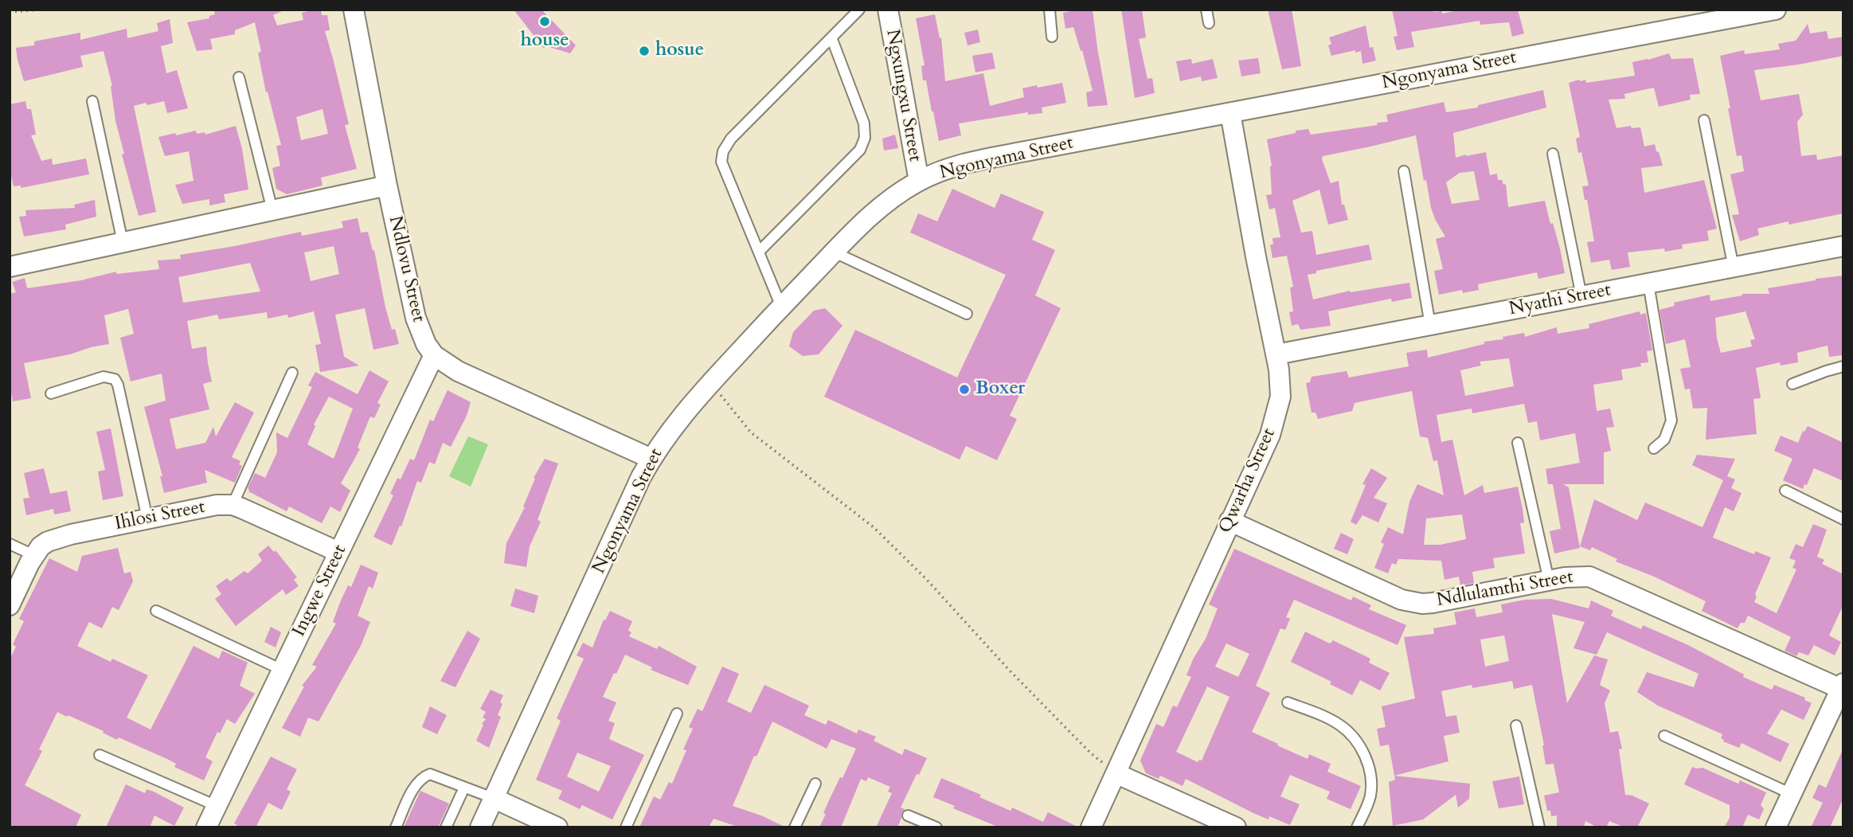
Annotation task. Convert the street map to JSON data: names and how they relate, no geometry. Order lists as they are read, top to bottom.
{
  "streets": {
    "street": [
      "Ngonyama Street",
      "Ngxungxu Street",
      "Ndlovu Street",
      "Nyathi Street",
      "Qwarha Street",
      "Ihlosi Street",
      "Ndlulamthi Street",
      "Ingwe Street"
    ]
  },
  "crossings": [
    ["Ngonyama Street", "Ngxungxu Street"],
    ["Ngonyama Street", "Ndlovu Street"],
    ["Ngonyama Street", "Qwarha Street"],
    ["Ndlovu Street", "Ingwe Street"],
    ["Nyathi Street", "Qwarha Street"],
    ["Qwarha Street", "Ndlulamthi Street"],
    ["Ihlosi Street", "Ingwe Street"]
  ],
  "places": ["house", "hosue", "Boxer"]
}
